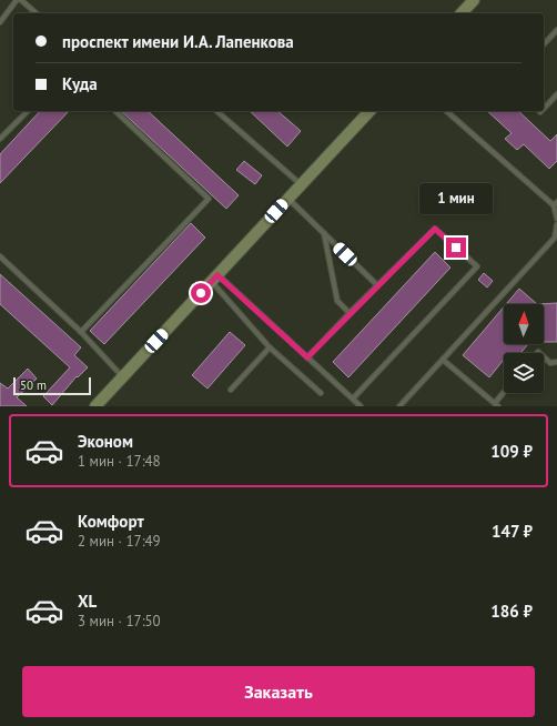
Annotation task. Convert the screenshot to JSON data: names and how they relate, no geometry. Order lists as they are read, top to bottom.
{
  "scale_bar": "50 m",
  "north": "top",
  "page": {
    "banner": ["проспект имени И.А. Лапенкова", "Куда"],
    "bubble": "1 мин",
    "scale": "50 m",
    "list": [
      {
        "name": "Эконом",
        "note": "1 мин · 17:48",
        "value": "109 ₽"
      },
      {
        "name": "Комфорт",
        "note": "2 мин · 17:49",
        "value": "147 ₽"
      },
      {
        "name": "XL",
        "note": "3 мин · 17:50",
        "value": "186 ₽"
      }
    ],
    "buttons": "Заказать"
  }
}
